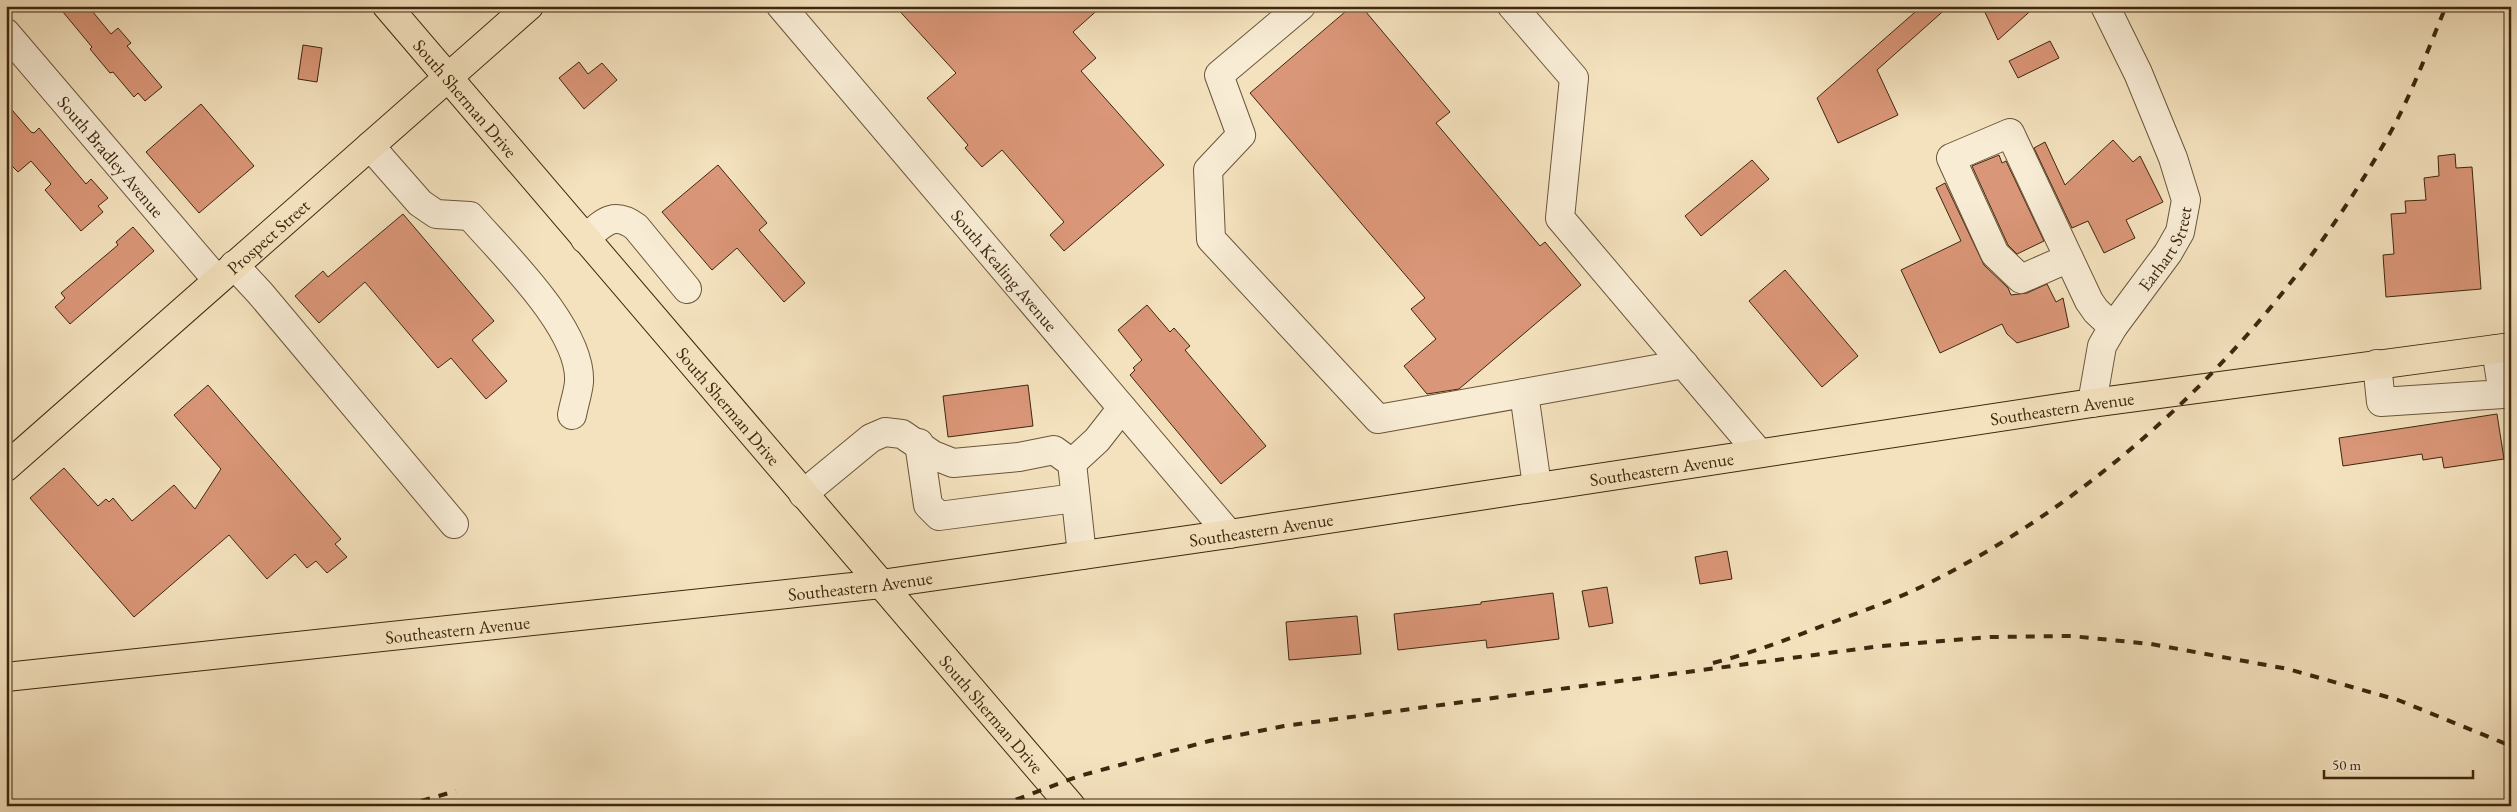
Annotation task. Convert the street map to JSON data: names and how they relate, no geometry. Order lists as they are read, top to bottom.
{
  "streets": {
    "main road": ["South Sherman Drive", "Prospect Street", "Southeastern Avenue"],
    "street": ["South Bradley Avenue", "Earhart Street", "South Kealing Avenue"]
  },
  "crossings": [
    ["South Sherman Drive", "Prospect Street"],
    ["South Sherman Drive", "Southeastern Avenue"],
    ["South Bradley Avenue", "Prospect Street"],
    ["Earhart Street", "Southeastern Avenue"],
    ["South Kealing Avenue", "Southeastern Avenue"]
  ],
  "scale_bar": "50 m"
}
